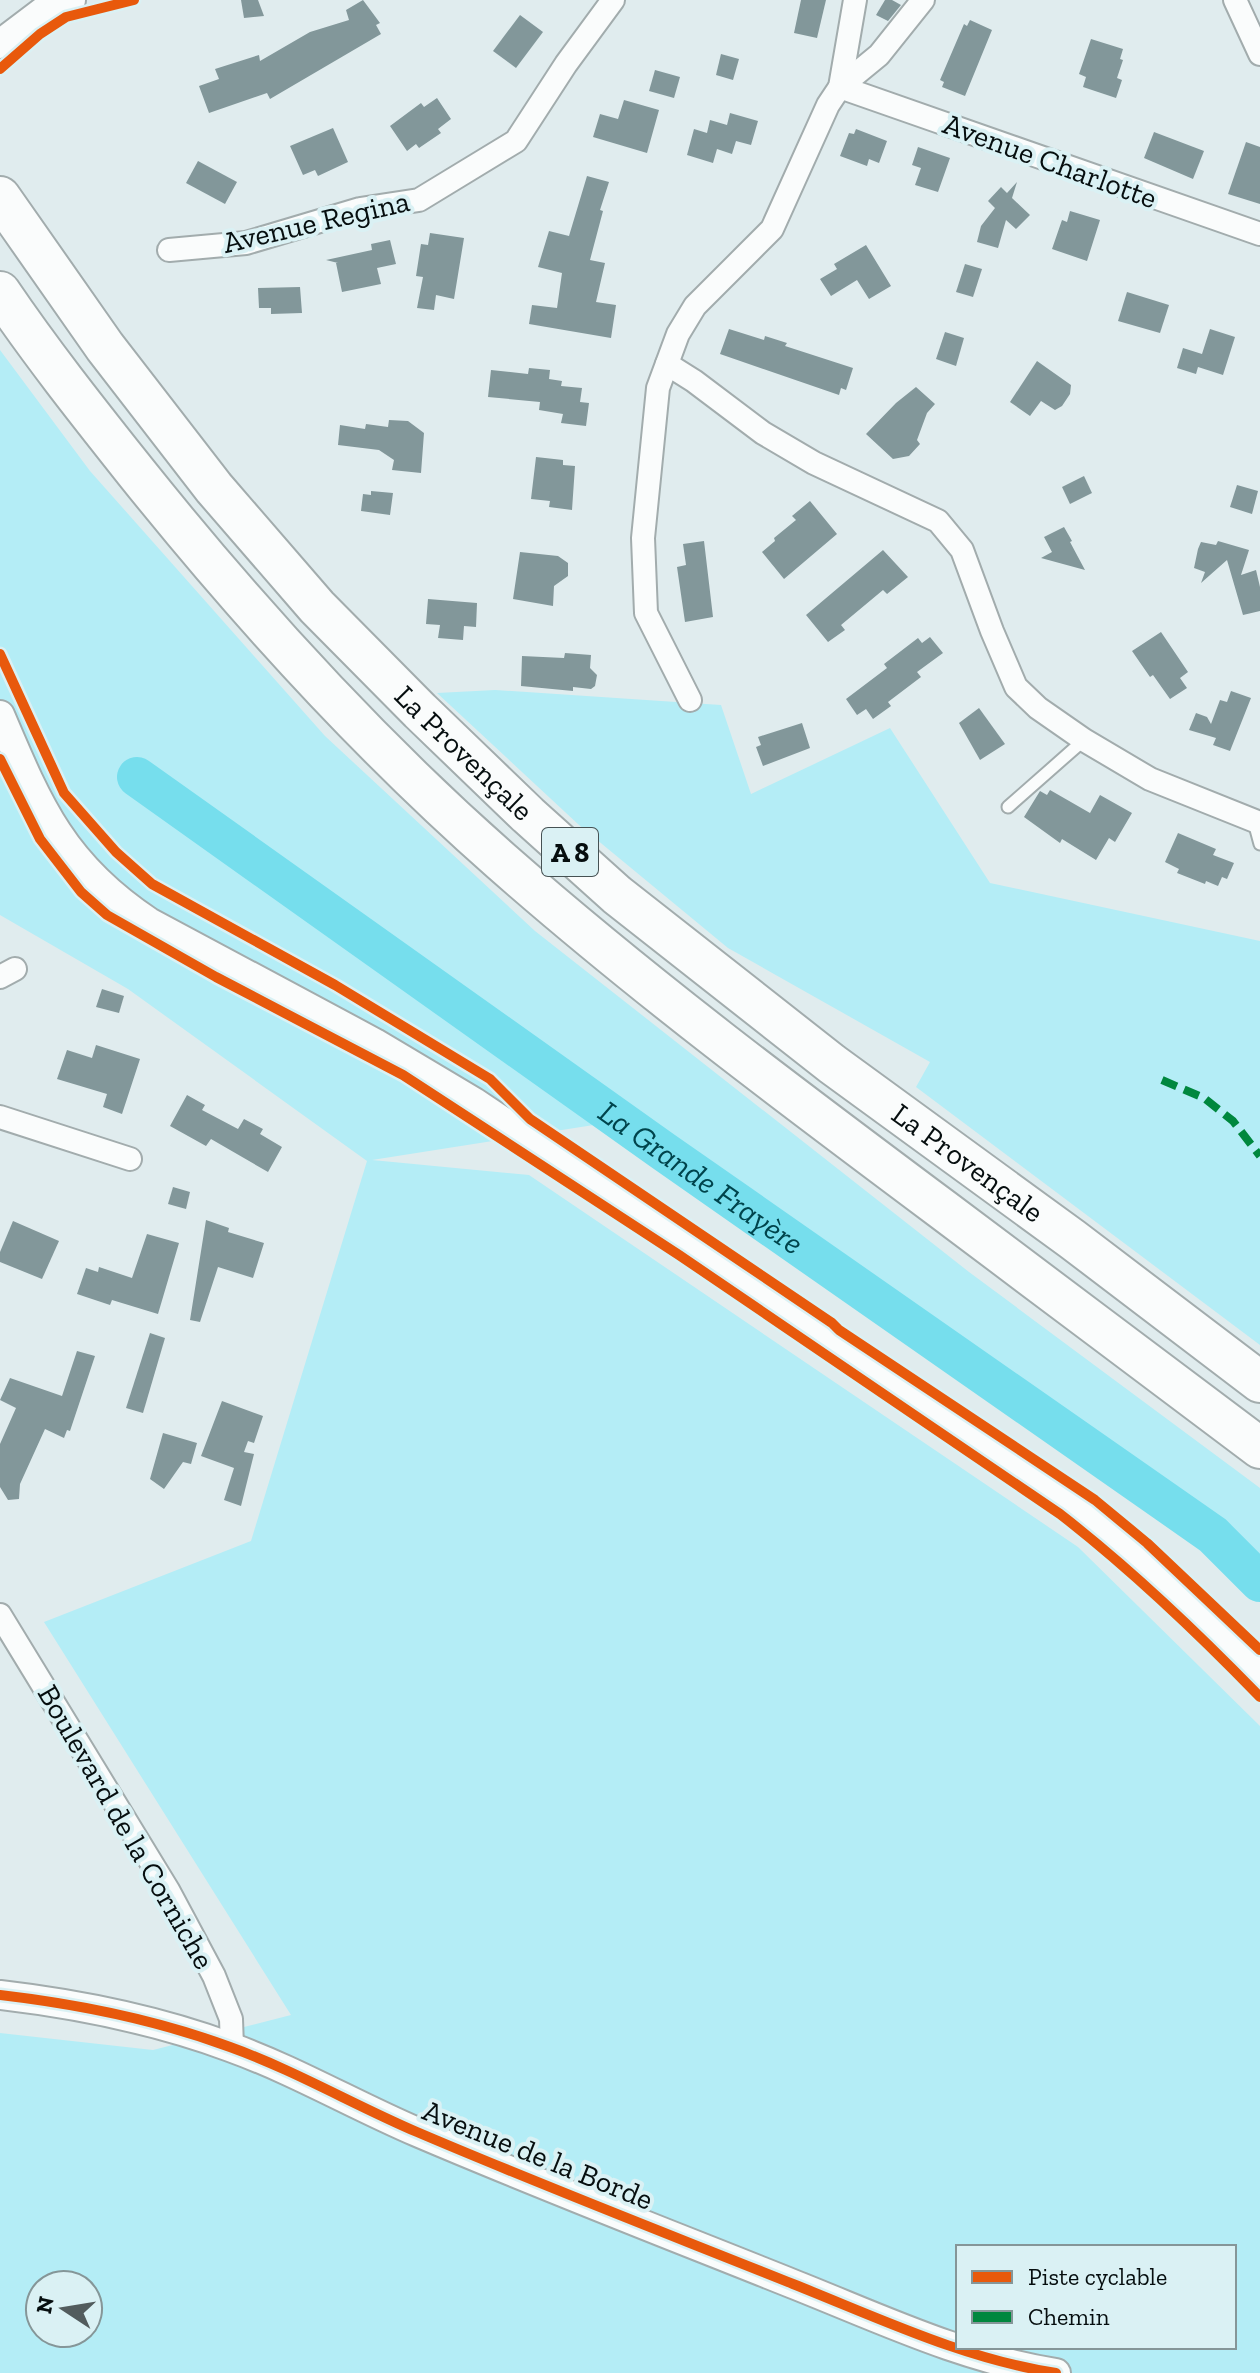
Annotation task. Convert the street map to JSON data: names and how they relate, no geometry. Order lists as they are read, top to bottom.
{
  "streets": {
    "highway": ["La Provençale", "A 8"],
    "street": [
      "Avenue Charlotte",
      "Avenue Regina",
      "Boulevard de la Corniche",
      "Avenue de la Borde"
    ]
  },
  "crossings": [
    ["Boulevard de la Corniche", "Avenue de la Borde"]
  ],
  "water": ["La Grande Frayère"],
  "legend": ["Piste cyclable", "Chemin"],
  "north": "left"
}
